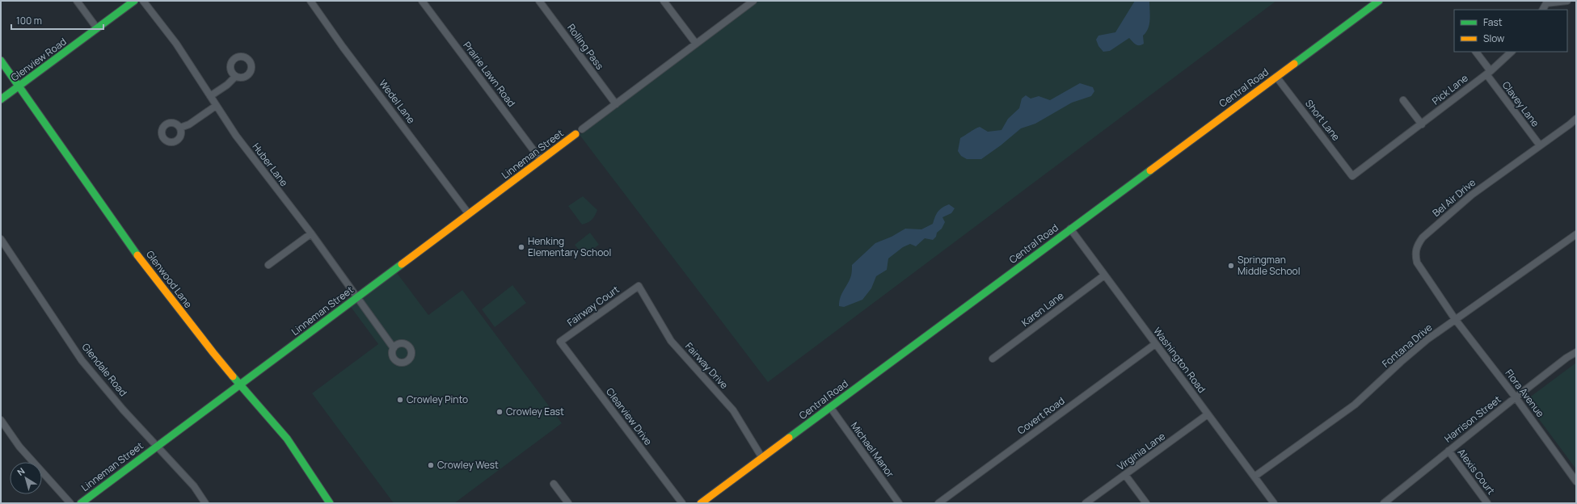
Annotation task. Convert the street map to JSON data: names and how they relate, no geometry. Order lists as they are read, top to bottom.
{
  "streets": {
    "street": [
      "Rolling Pass",
      "Glenview Road",
      "Prairie Lawn Road",
      "Central Road",
      "Pick Lane",
      "Wedel Lane",
      "Clavey Lane",
      "Short Lane",
      "Linneman Street",
      "Huber Lane",
      "Bel Air Drive",
      "Glenwood Lane",
      "Fairway Court",
      "Karen Lane",
      "Fontana Drive",
      "Washington Road",
      "Fairway Drive",
      "Glendale Road",
      "Flora Avenue",
      "Covert Road",
      "Clearview Drive",
      "Harrison Street",
      "Michael Manor",
      "Virginia Lane",
      "Alexis Court"
    ]
  },
  "crossings": [
    ["Glenview Road", "Glenwood Lane"],
    ["Prairie Lawn Road", "Linneman Street"],
    ["Central Road", "Short Lane"],
    ["Central Road", "Washington Road"],
    ["Central Road", "Fairway Drive"],
    ["Central Road", "Michael Manor"],
    ["Pick Lane", "Clavey Lane"],
    ["Pick Lane", "Short Lane"],
    ["Wedel Lane", "Linneman Street"],
    ["Clavey Lane", "Bel Air Drive"],
    ["Linneman Street", "Huber Lane"],
    ["Linneman Street", "Glenwood Lane"],
    ["Linneman Street", "Glendale Road"],
    ["Bel Air Drive", "Fontana Drive"],
    ["Bel Air Drive", "Flora Avenue"],
    ["Fairway Court", "Fairway Drive"],
    ["Fairway Court", "Clearview Drive"],
    ["Karen Lane", "Washington Road"],
    ["Fontana Drive", "Washington Road"],
    ["Fontana Drive", "Flora Avenue"],
    ["Washington Road", "Covert Road"],
    ["Washington Road", "Virginia Lane"],
    ["Flora Avenue", "Harrison Street"],
    ["Harrison Street", "Alexis Court"]
  ],
  "places": [
    "Henking Elementary School",
    "Springman Middle School",
    "Crowley Pinto",
    "Crowley East",
    "Crowley West"
  ],
  "legend": ["Fast", "Slow"],
  "scale_bar": "100 m",
  "north": "top left"
}
